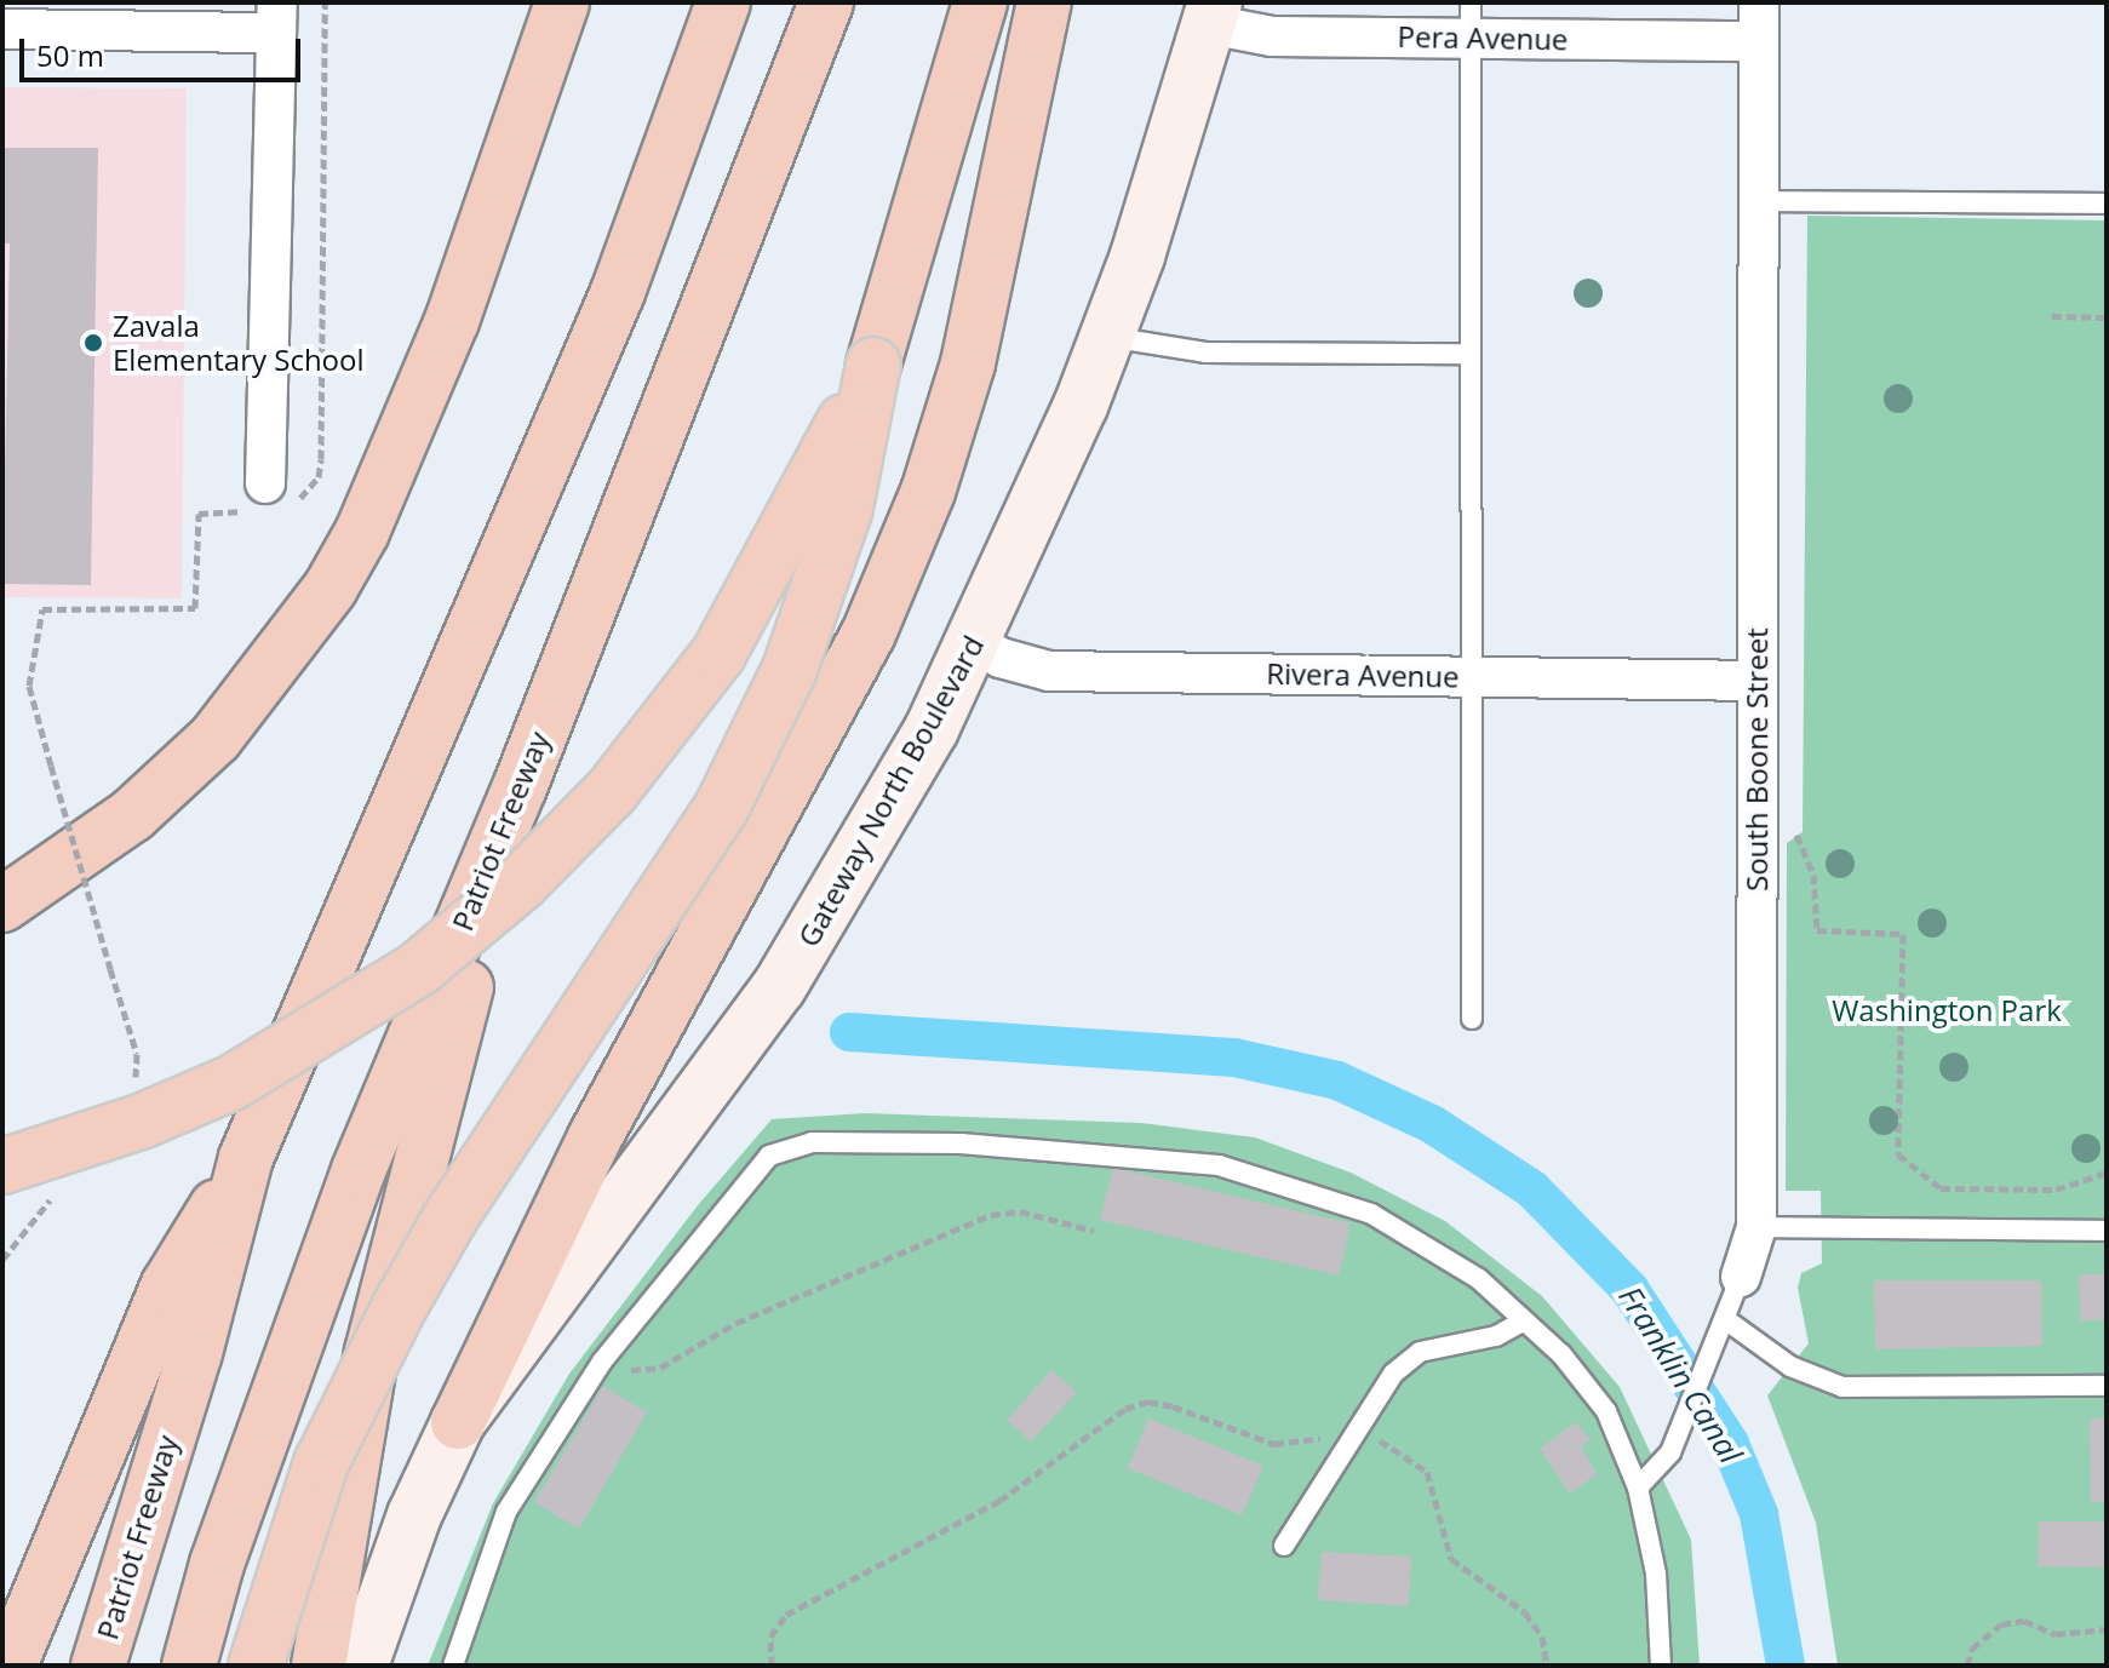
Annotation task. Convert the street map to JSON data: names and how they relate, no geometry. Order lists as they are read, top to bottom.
{
  "streets": {
    "highway": ["Patriot Freeway"],
    "main road": ["Gateway North Boulevard"],
    "street": ["Pera Avenue", "Rivera Avenue", "South Boone Street"]
  },
  "crossings": [
    ["Pera Avenue", "South Boone Street"],
    ["Pera Avenue", "Gateway North Boulevard"],
    ["Rivera Avenue", "South Boone Street"],
    ["Rivera Avenue", "Gateway North Boulevard"]
  ],
  "water": ["Franklin Canal"],
  "parks": ["Washington Park"],
  "places": ["Zavala Elementary School"],
  "scale_bar": "50 m"
}
